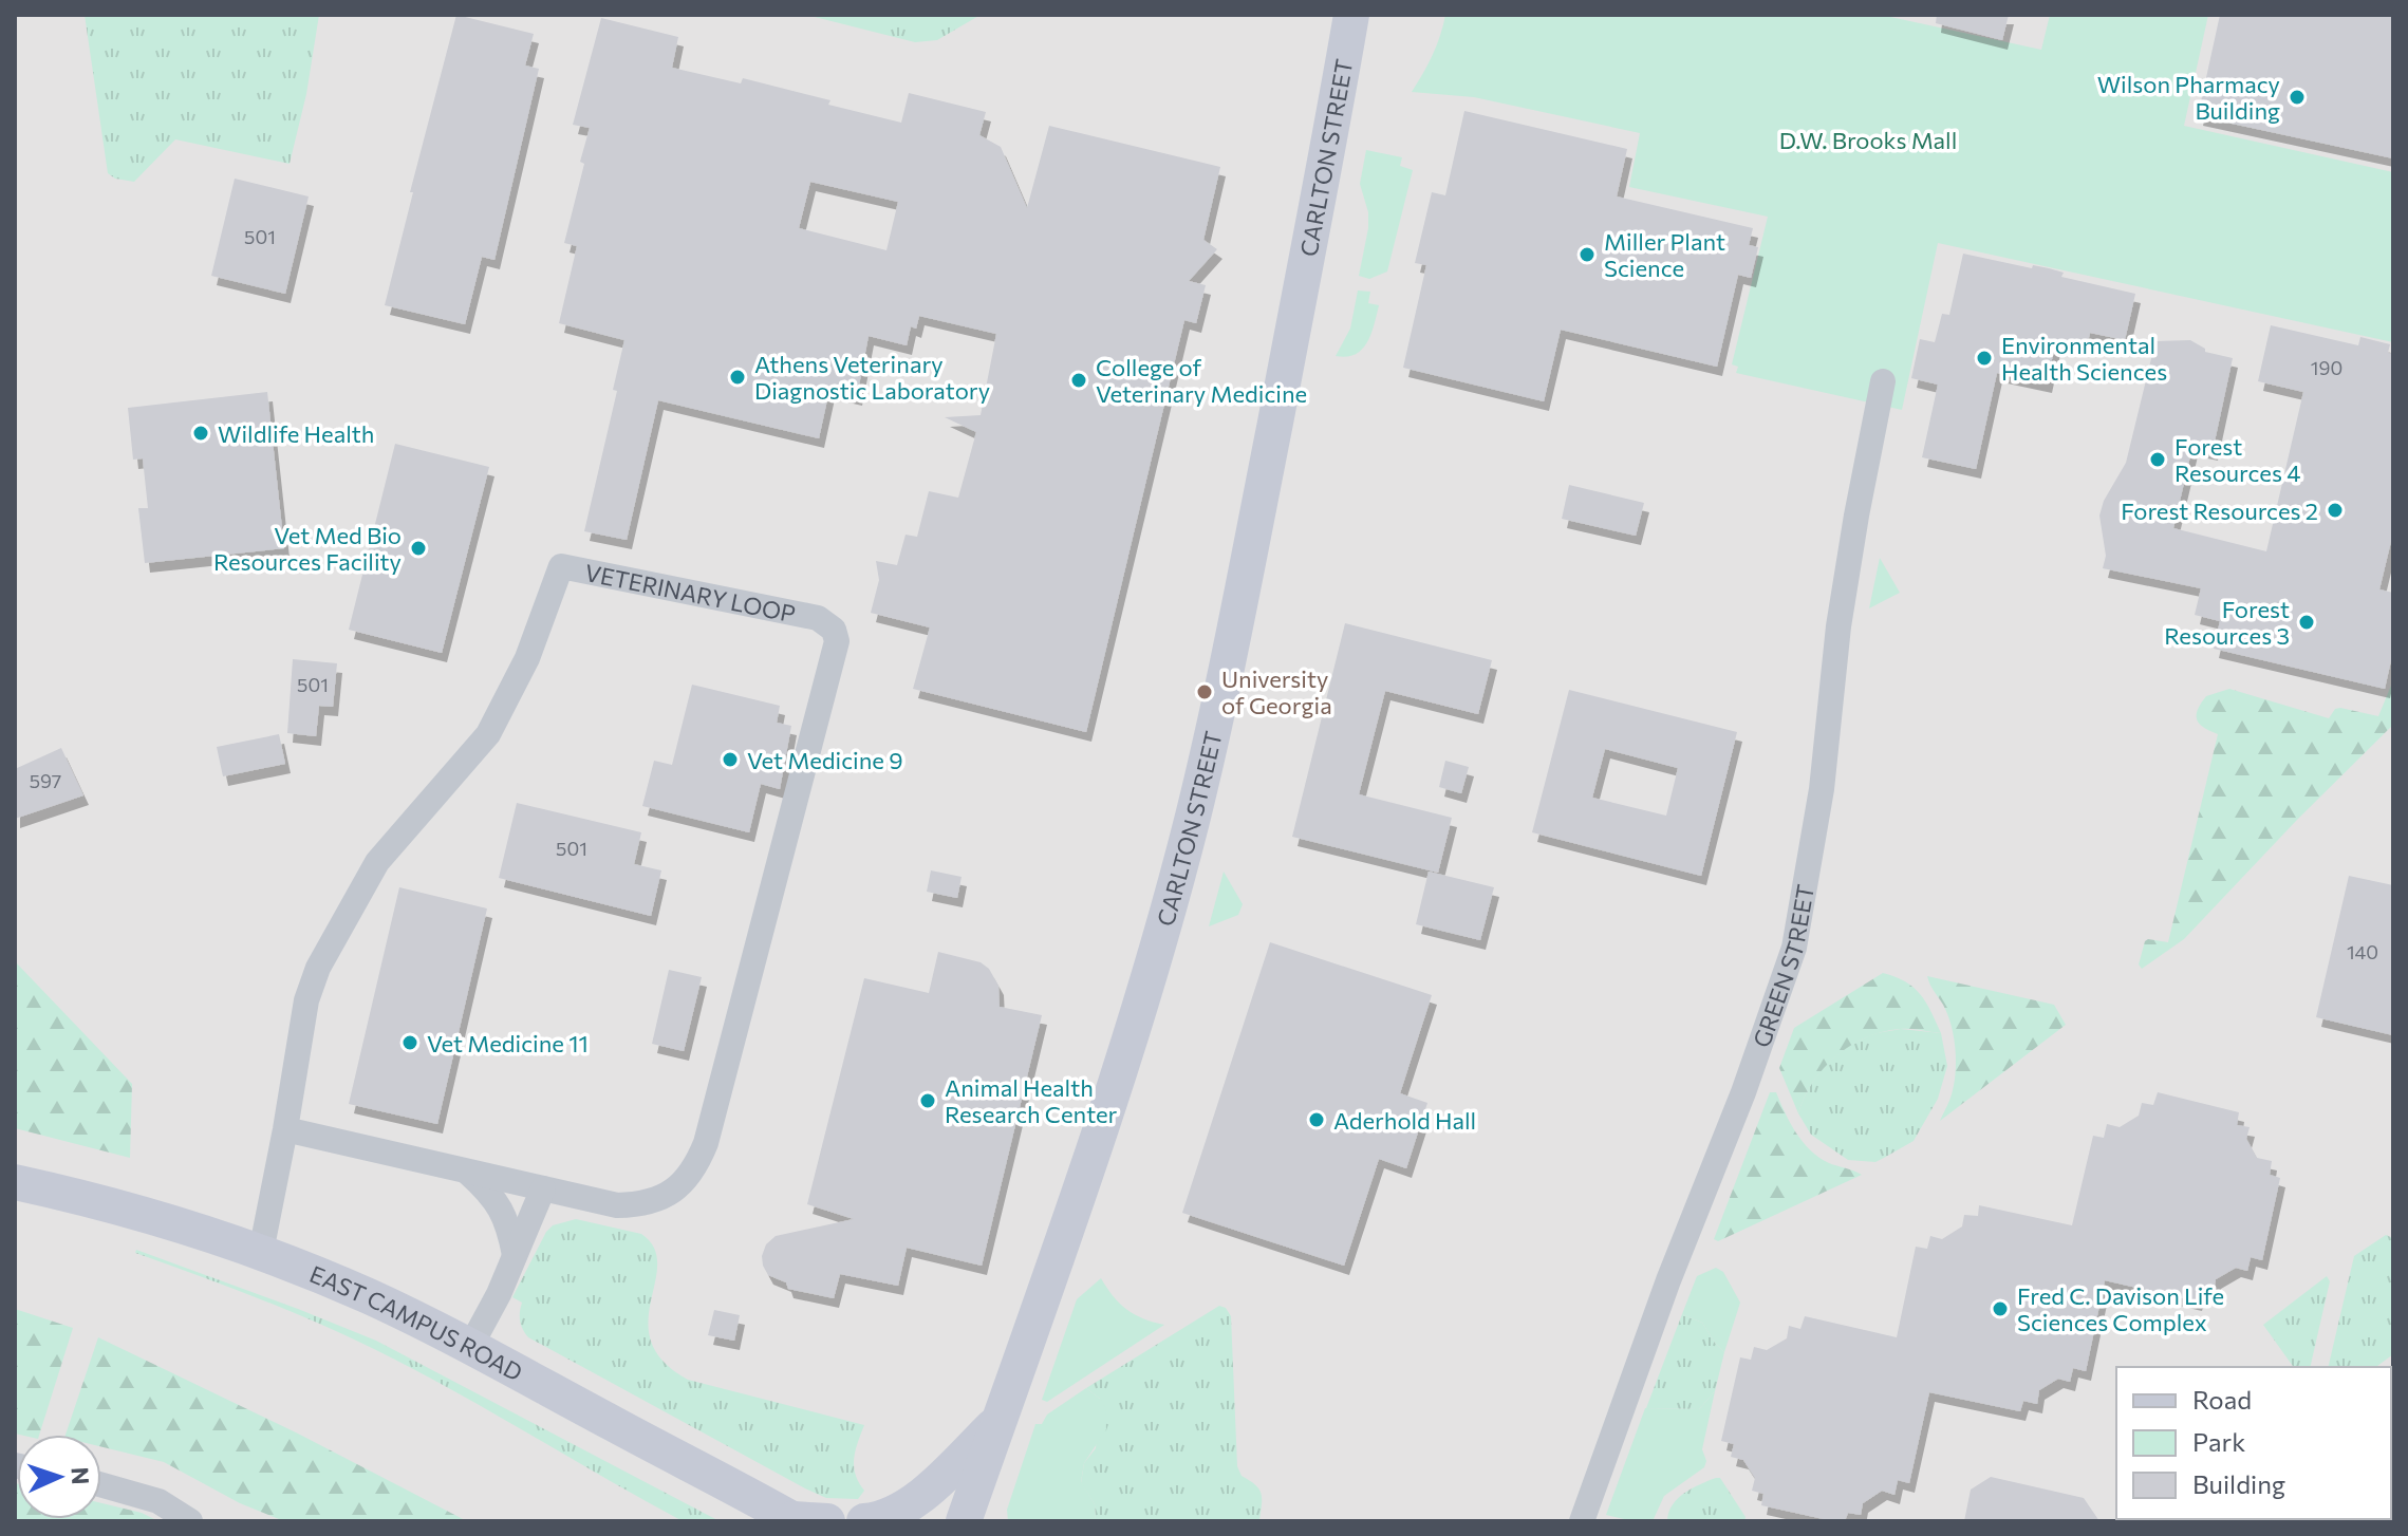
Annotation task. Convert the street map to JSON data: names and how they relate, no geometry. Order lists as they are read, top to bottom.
{
  "streets": {
    "street": [
      "CARLTON STREET",
      "VETERINARY LOOP",
      "GREEN STREET",
      "EAST CAMPUS ROAD"
    ]
  },
  "crossings": [
    ["VETERINARY LOOP", "EAST CAMPUS ROAD"]
  ],
  "parks": ["D.W. Brooks Mall"],
  "places": [
    "Wilson Pharmacy Building",
    "Miller Plant Science",
    "Environmental Health Sciences",
    "Athens Veterinary Diagnostic Laboratory",
    "College of Veterinary Medicine",
    "Wildlife Health",
    "Forest Resources 4",
    "Forest Resources 2",
    "Vet Med Bio Resources Facility",
    "Forest Resources 3",
    "University of Georgia",
    "Vet Medicine 9",
    "Vet Medicine 11",
    "Animal Health Research Center",
    "Aderhold Hall",
    "Fred C. Davison Life Sciences Complex"
  ],
  "house_numbers": [
    "501",
    "190",
    "501",
    "597",
    "501",
    "140"
  ],
  "legend": ["Road", "Park", "Building"],
  "north": "right"
}
